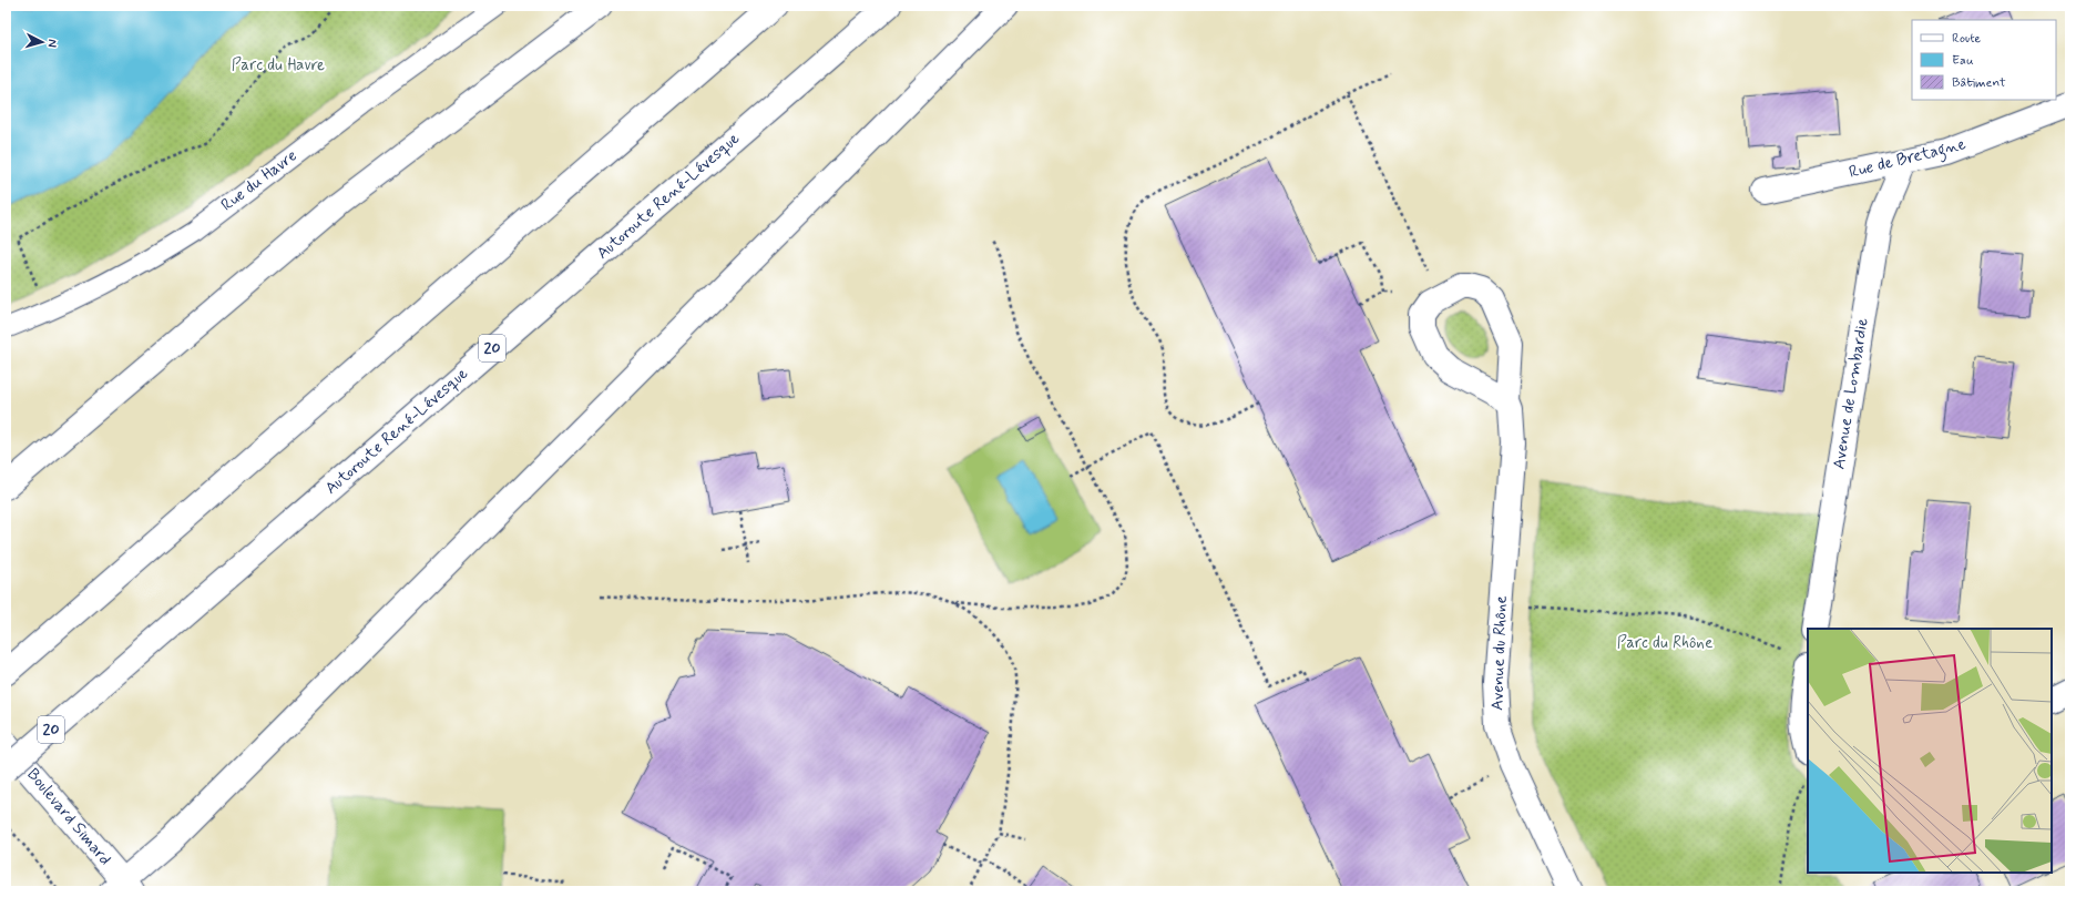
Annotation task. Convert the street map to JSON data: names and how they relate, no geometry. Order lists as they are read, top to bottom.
{
  "streets": {
    "main road": [
      "Rue de Bretagne",
      "Autoroute René-Lévesque",
      "20",
      "Avenue de Lombardie",
      "Avenue du Rhône",
      "Boulevard Simard"
    ],
    "lane": ["Rue du Havre"]
  },
  "crossings": [
    ["Rue de Bretagne", "Avenue de Lombardie"]
  ],
  "parks": ["Parc du Havre", "Parc du Rhône"],
  "legend": ["Route", "Eau", "Bâtiment"],
  "north": "right"
}
